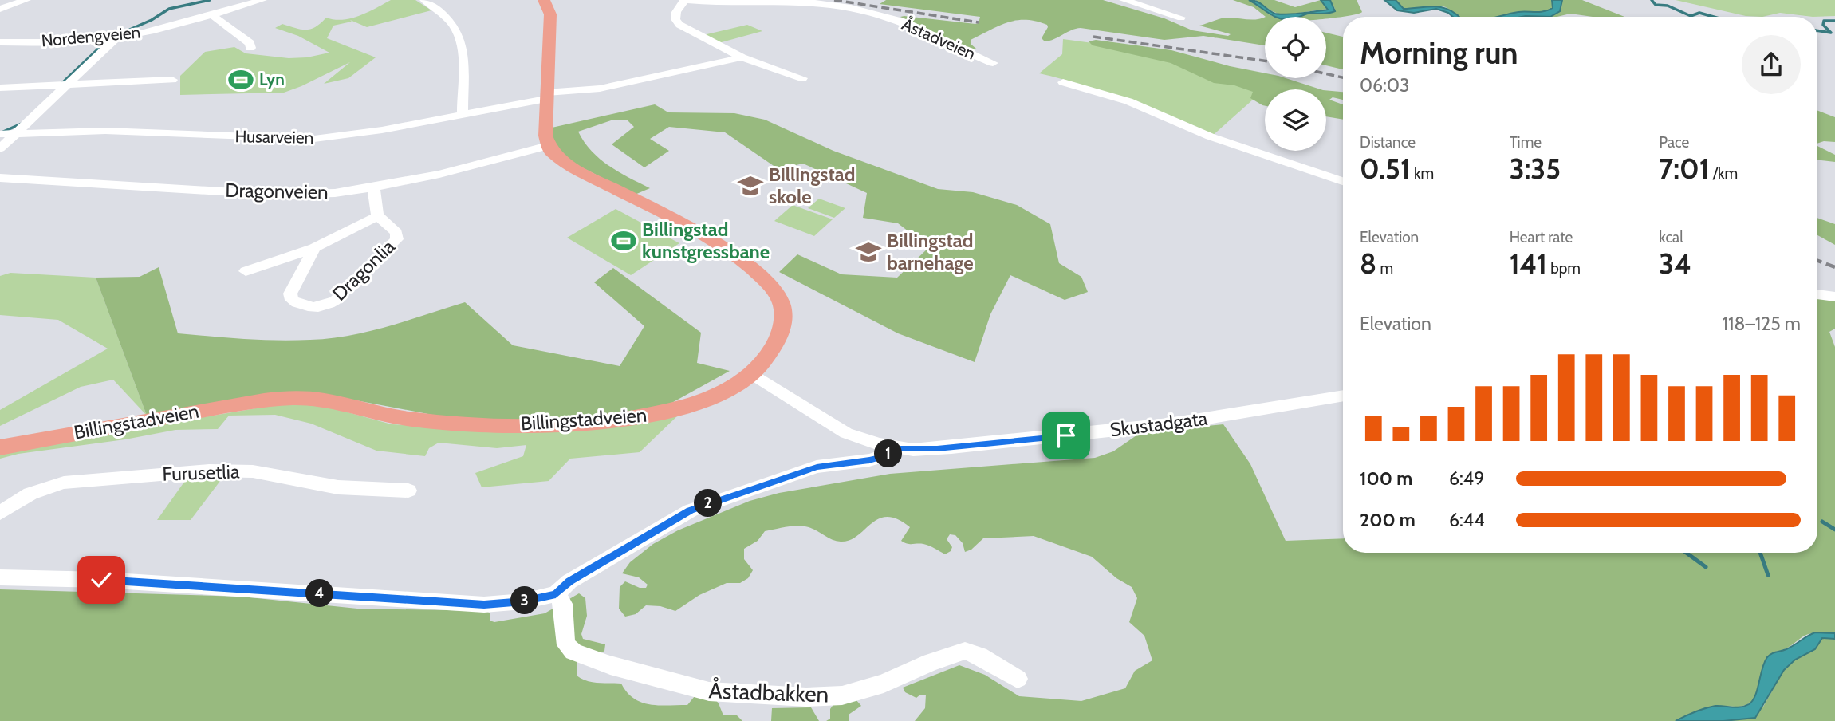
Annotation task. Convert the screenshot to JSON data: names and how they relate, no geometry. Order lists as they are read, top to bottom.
{
  "streets": {
    "main road": ["Billingstadveien"],
    "street": [
      "Nordengveien",
      "Åstadveien",
      "Husarveien",
      "Dragonveien",
      "Dragonlia",
      "Skustadgata",
      "Furusetlia",
      "Åstadbakken"
    ]
  },
  "crossings": [
    ["Dragonveien", "Dragonlia"],
    ["Dragonveien", "Billingstadveien"],
    ["Billingstadveien", "Skustadgata"]
  ],
  "places": {
    "sports": ["Lyn", "Billingstad kunstgressbane"],
    "school or university": ["Billingstad skole", "Billingstad barnehage"]
  },
  "page": {
    "heading": ["Morning run", "06:03"],
    "stats": [
      ["Distance", "0.51 km"],
      ["Time", "3:35"],
      ["Pace", "7:01 /km"],
      ["Elevation", "8 m"],
      ["Heart rate", "141 bpm"],
      ["kcal", "34"]
    ],
    "chart": ["Elevation", "118–125 m"],
    "pins": [
      "1",
      "2",
      "4",
      "3"
    ],
    "list": [
      {
        "name": "100 m",
        "note": "6:49"
      },
      {
        "name": "200 m",
        "note": "6:44"
      }
    ]
  }
}
